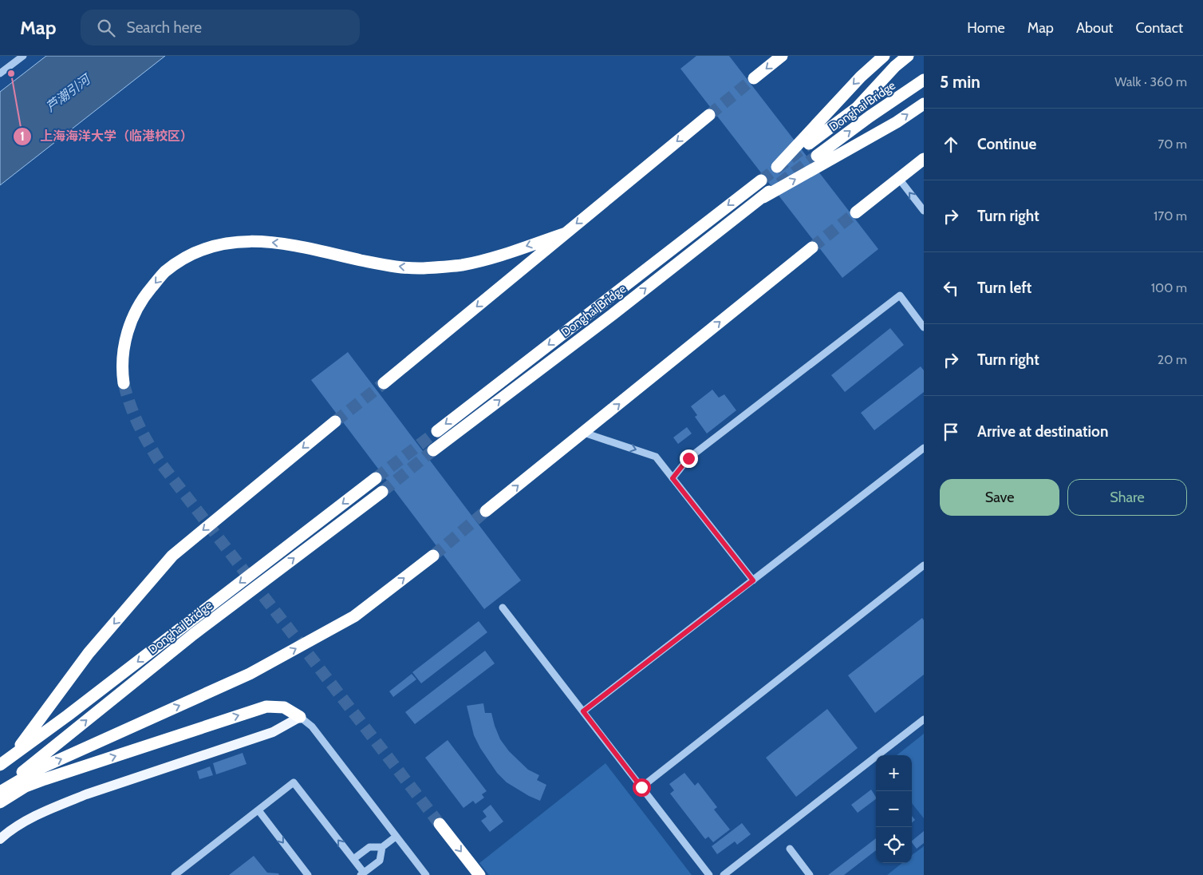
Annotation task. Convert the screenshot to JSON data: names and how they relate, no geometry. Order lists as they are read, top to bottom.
{
  "streets": {
    "highway": ["Donghai Bridge"]
  },
  "water": ["芦潮引河"],
  "places": ["上海海洋大学（临港校区）"],
  "page": {
    "header": "Map",
    "search": "Search here",
    "nav": [
      "Home",
      "Map",
      "About",
      "Contact"
    ],
    "heading": ["5 min", "Walk · 360 m"],
    "list": [
      ["Continue", "70 m"],
      ["Turn right", "170 m"],
      ["Turn left", "100 m"],
      ["Turn right", "20 m"],
      "Arrive at destination"
    ],
    "buttons": ["Save", "Share"],
    "map_buttons": ["+", "−"]
  }
}
